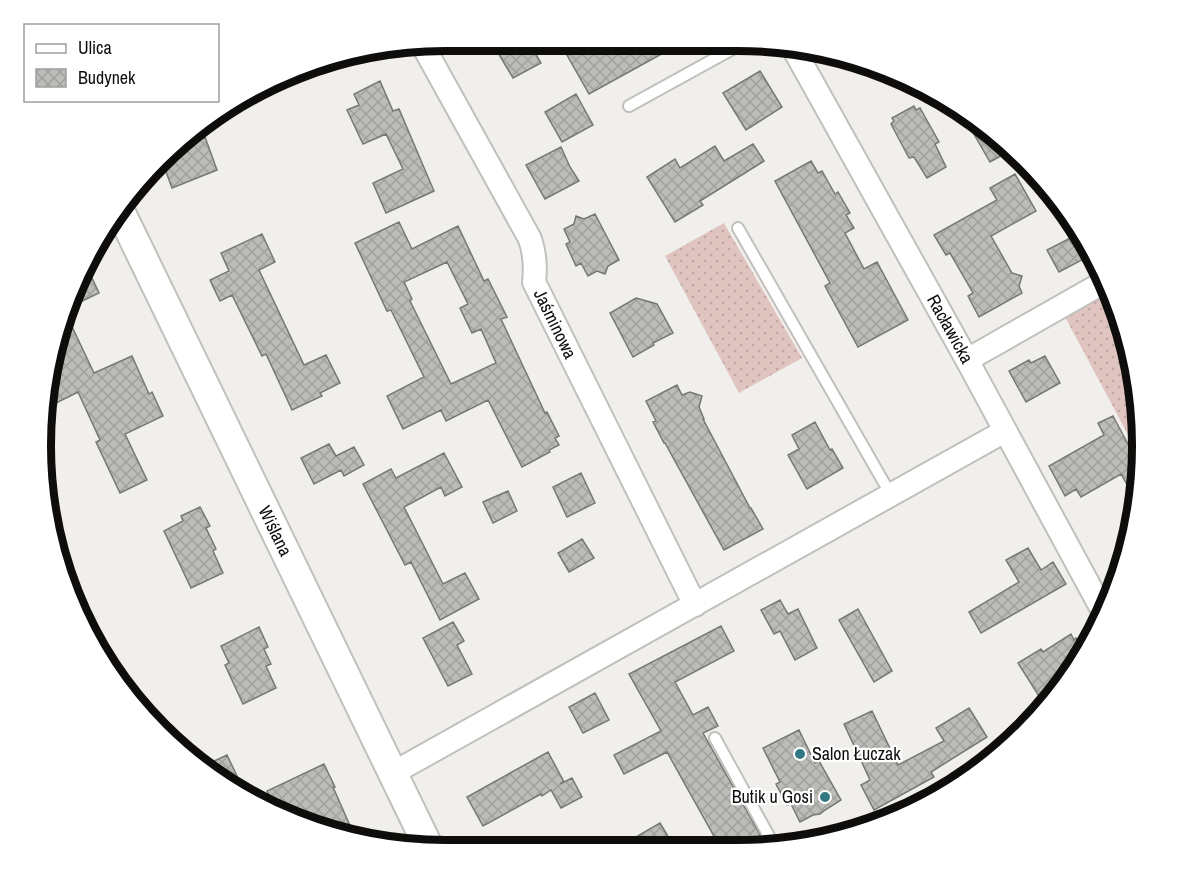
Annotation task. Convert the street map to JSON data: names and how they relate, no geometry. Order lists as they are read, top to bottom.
{
  "streets": {
    "street": ["Jaśminowa", "Racławicka", "Wiślana"]
  },
  "places": ["Salon Łuczak", "Butik u Gosi"],
  "legend": ["Ulica", "Budynek"]
}
